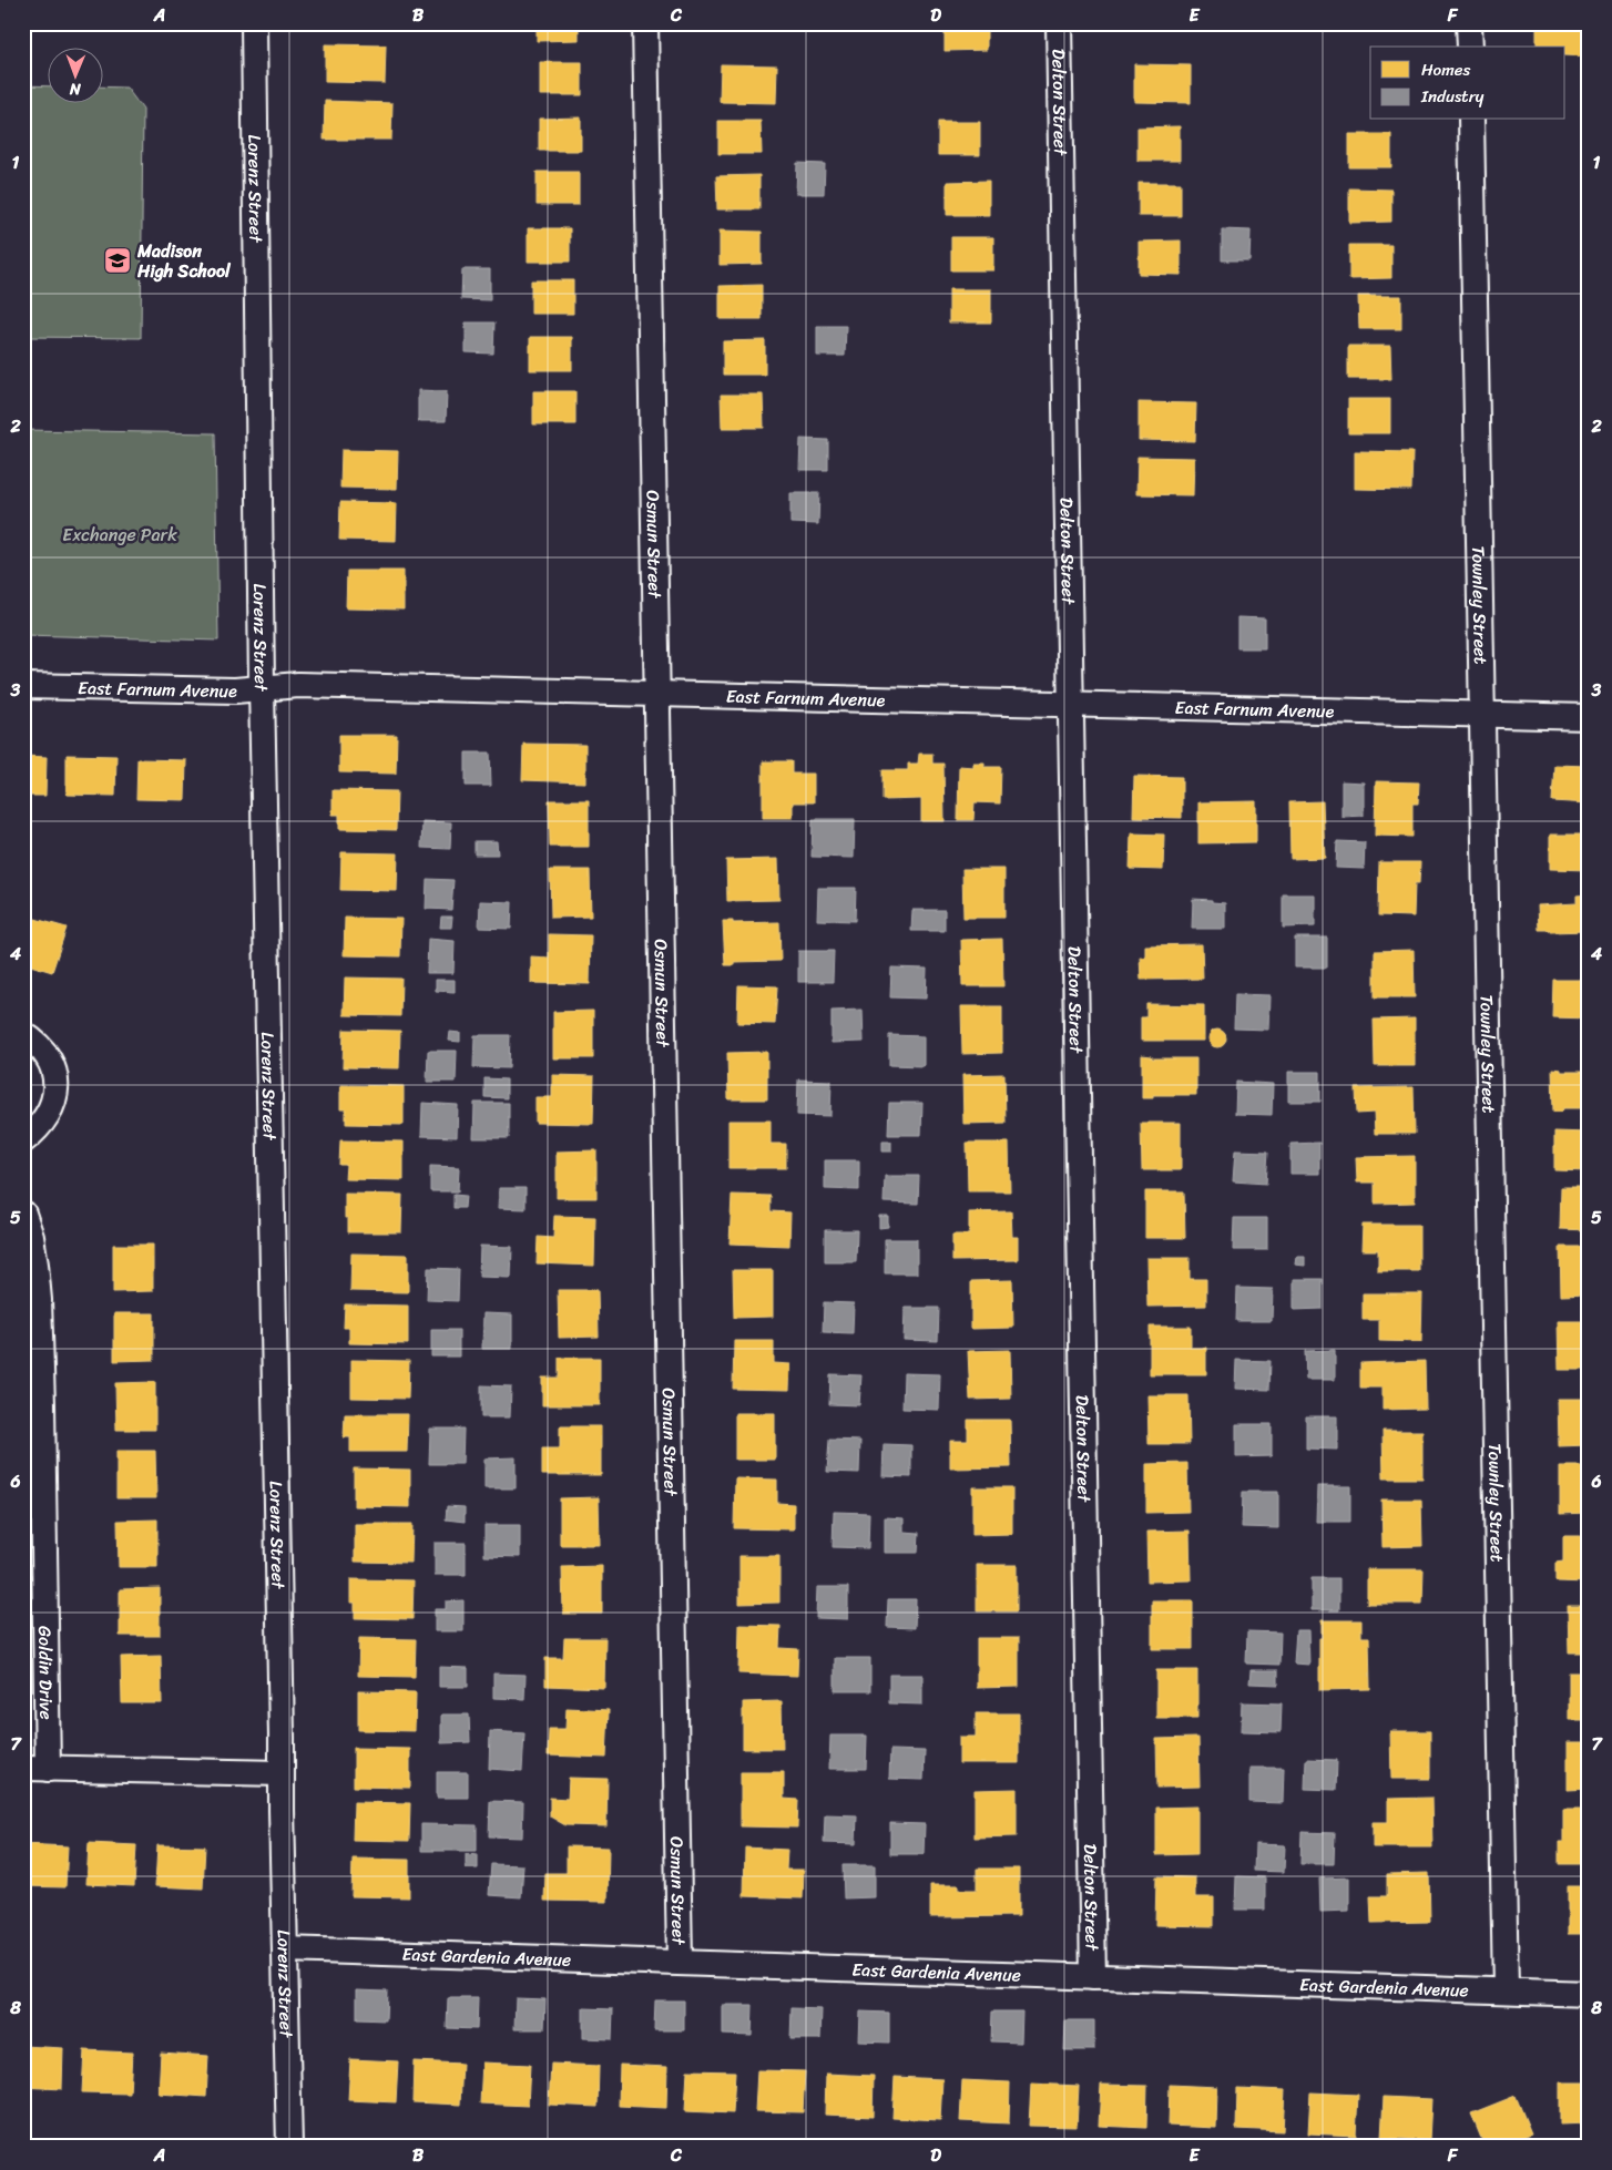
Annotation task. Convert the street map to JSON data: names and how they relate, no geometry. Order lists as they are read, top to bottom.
{
  "streets": {
    "street": [
      "Delton Street",
      "Lorenz Street",
      "Osmun Street",
      "Townley Street",
      "East Farnum Avenue",
      "Goldin Drive",
      "East Gardenia Avenue"
    ]
  },
  "crossings": [
    ["Delton Street", "East Farnum Avenue"],
    ["Delton Street", "East Gardenia Avenue"],
    ["Lorenz Street", "East Farnum Avenue"],
    ["Lorenz Street", "East Gardenia Avenue"],
    ["Osmun Street", "East Farnum Avenue"],
    ["Osmun Street", "East Gardenia Avenue"],
    ["Townley Street", "East Farnum Avenue"],
    ["Townley Street", "East Gardenia Avenue"]
  ],
  "parks": ["Exchange Park"],
  "places": {
    "school or university": ["Madison High School"]
  },
  "legend": ["Homes", "Industry"],
  "north": "bottom",
  "grid": {
    "columns": [
      "A",
      "B",
      "C",
      "D",
      "E",
      "F"
    ],
    "rows": [
      "1",
      "2",
      "3",
      "4",
      "5",
      "6",
      "7",
      "8"
    ]
  }
}
